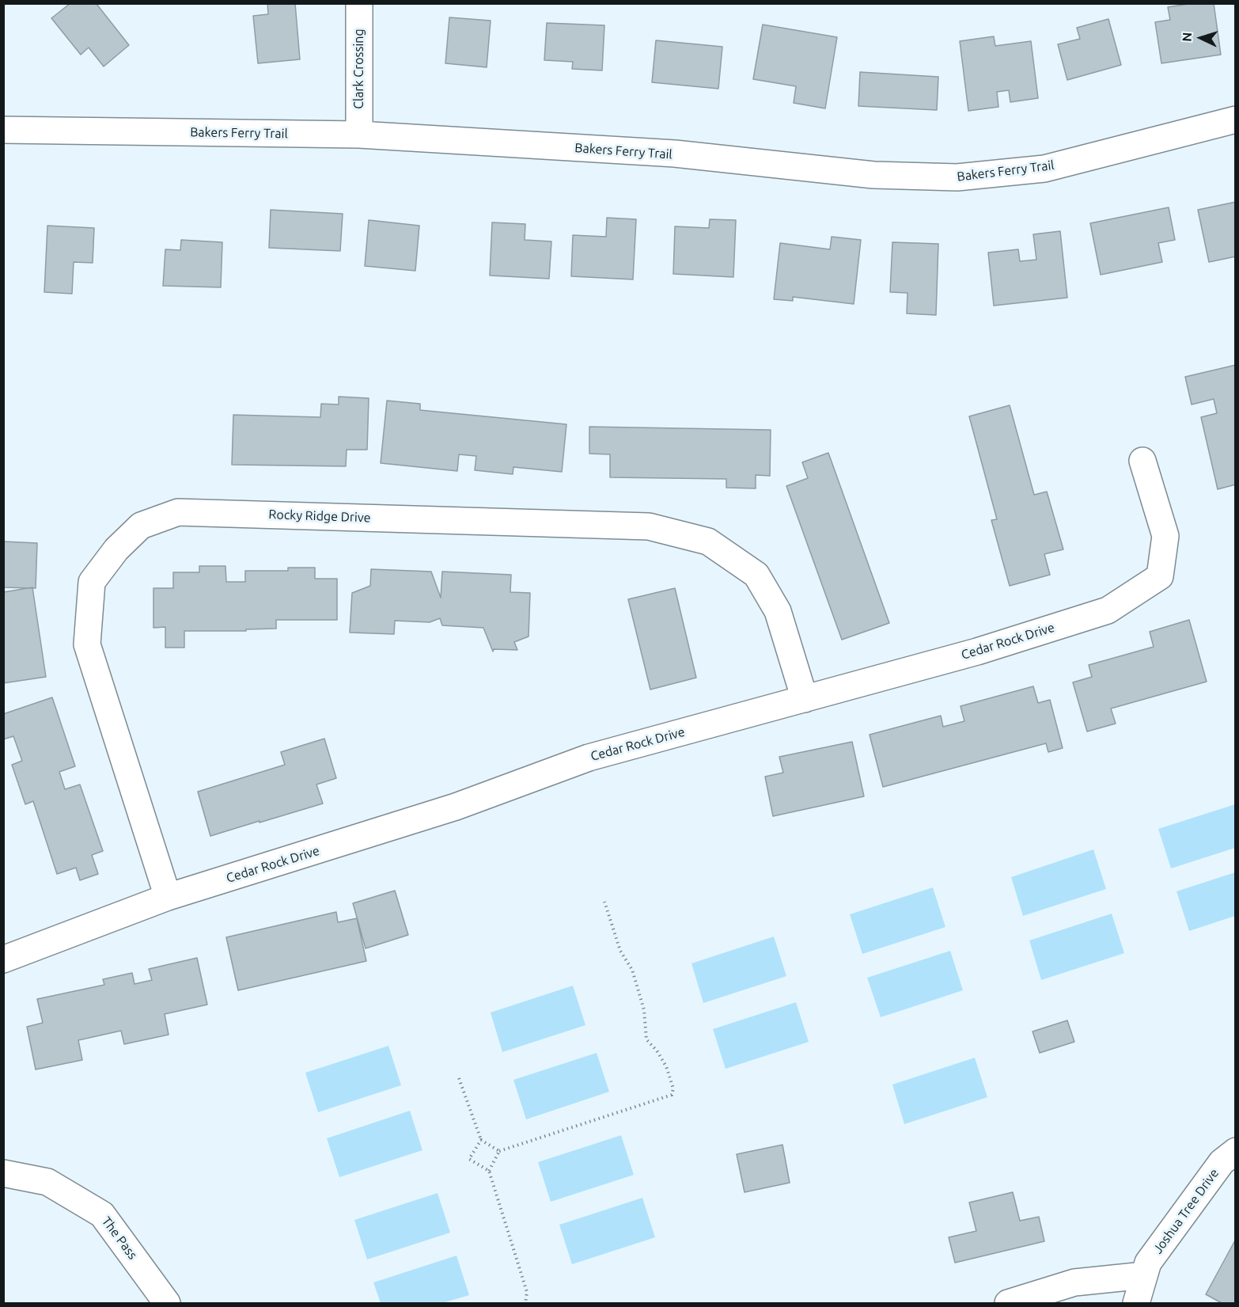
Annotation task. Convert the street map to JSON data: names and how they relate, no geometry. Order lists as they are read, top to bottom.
{
  "streets": {
    "street": [
      "Clark Crossing",
      "Bakers Ferry Trail",
      "Rocky Ridge Drive",
      "Cedar Rock Drive",
      "Joshua Tree Drive",
      "The Pass"
    ]
  },
  "crossings": [
    ["Clark Crossing", "Bakers Ferry Trail"],
    ["Rocky Ridge Drive", "Cedar Rock Drive"]
  ],
  "north": "left"
}
